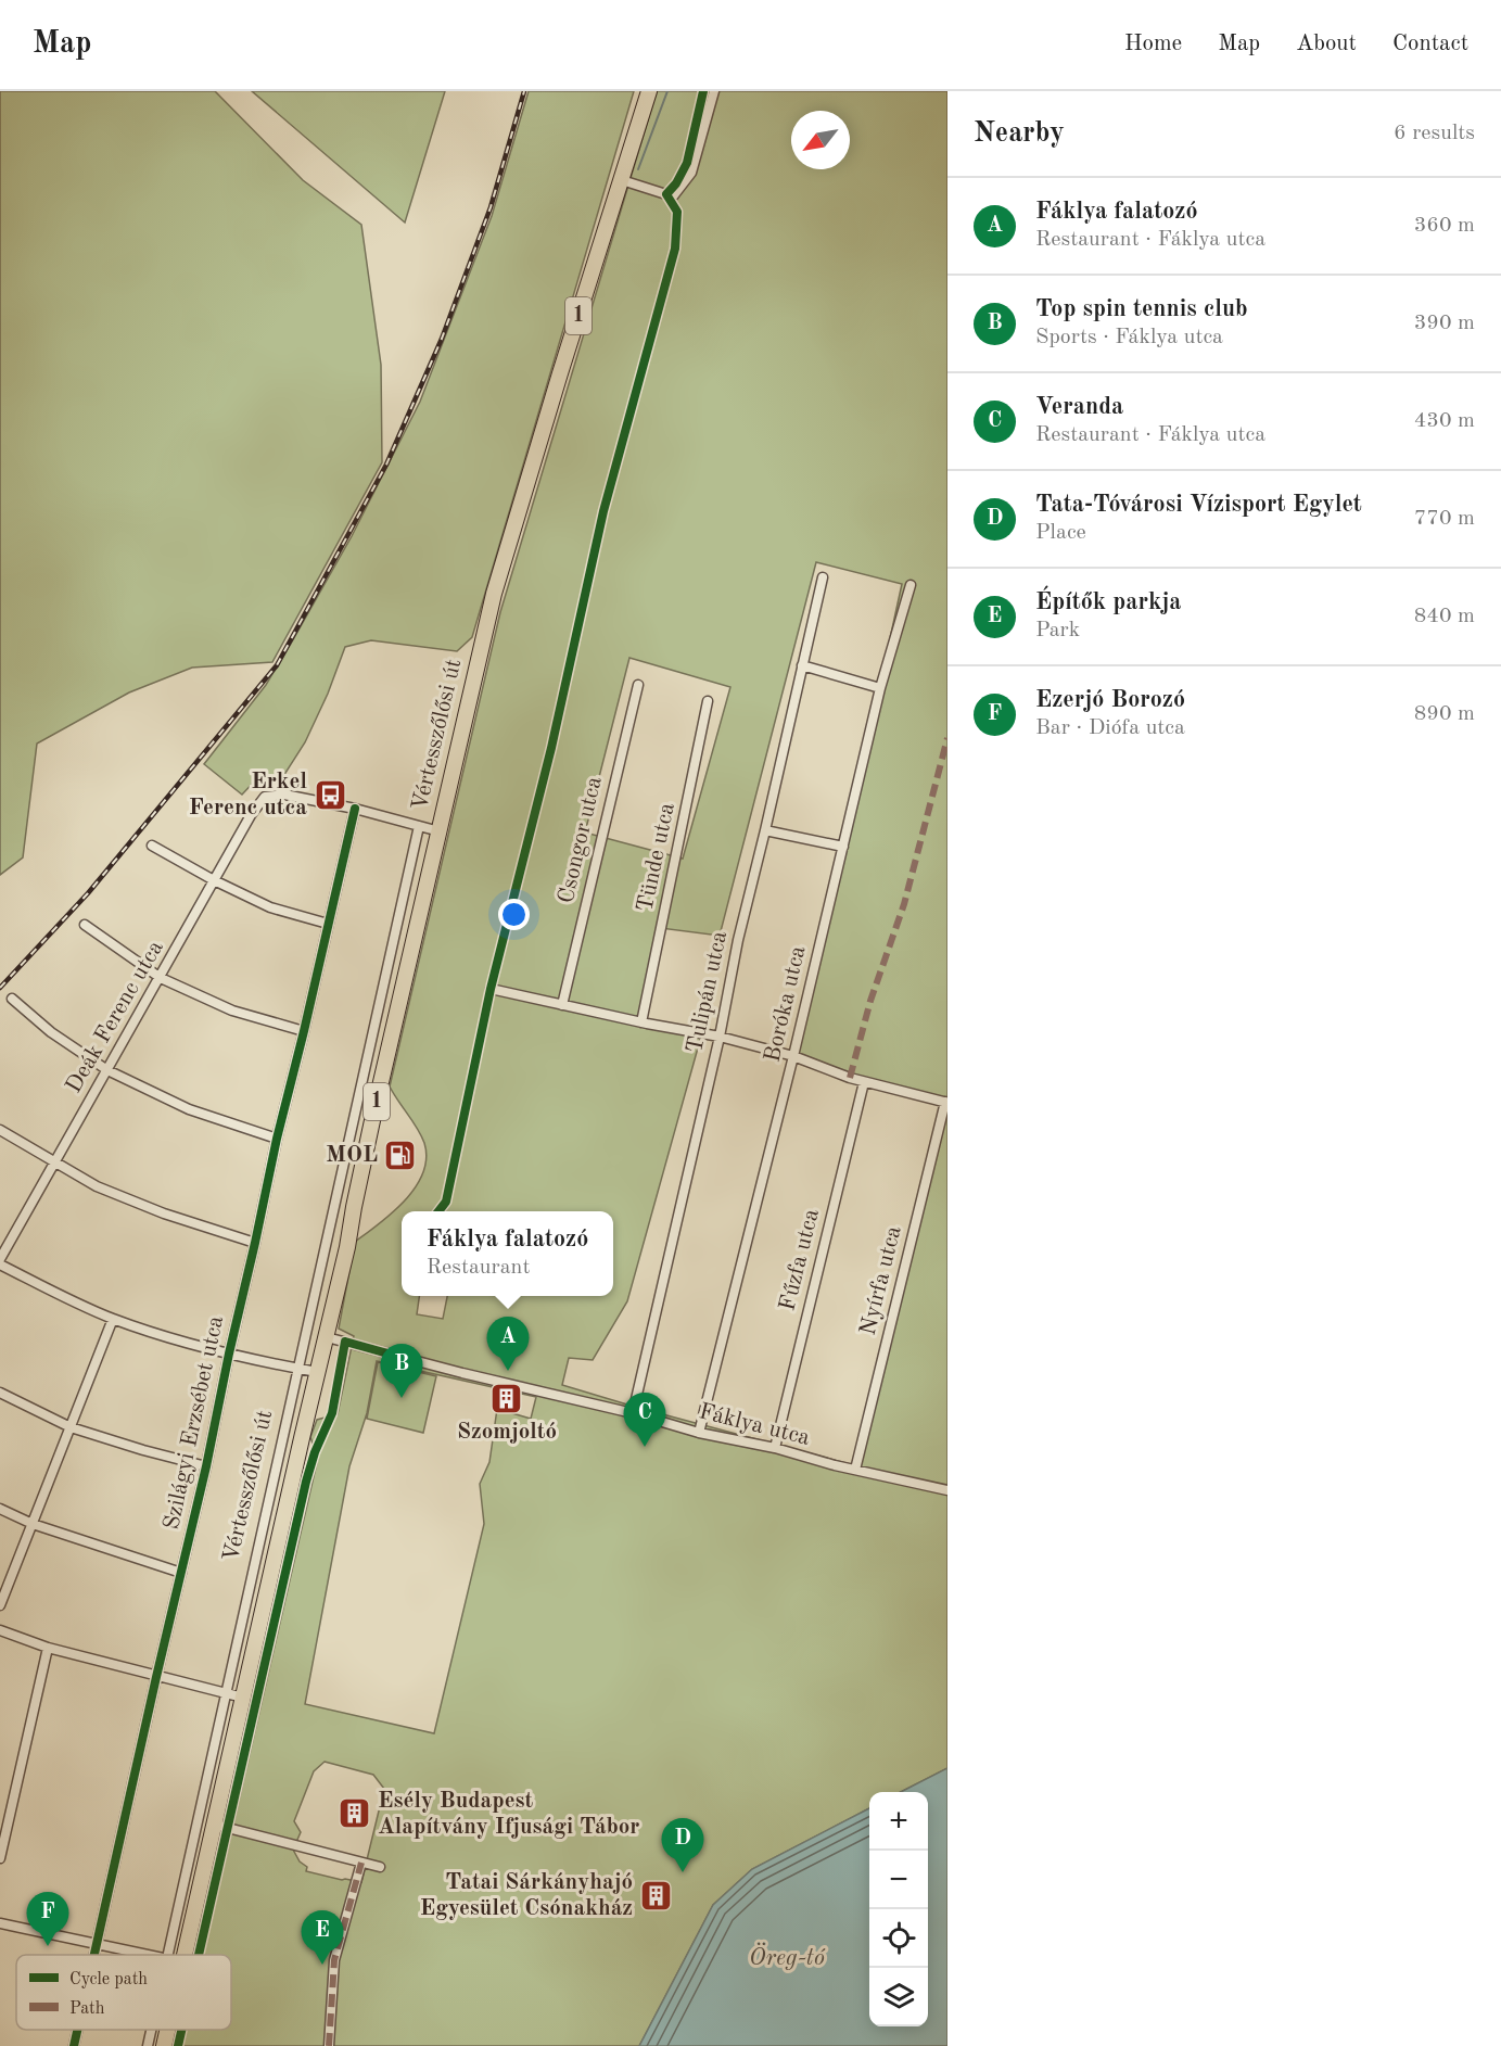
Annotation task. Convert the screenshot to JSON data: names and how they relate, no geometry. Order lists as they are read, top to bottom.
{
  "streets": {
    "main road": ["1", "Vértesszőlősi út"],
    "street": [
      "Csongor utca",
      "Tünde utca",
      "Tulipán utca",
      "Boróka utca",
      "Deák Ferenc utca",
      "Fűzfa utca",
      "Nyírfa utca",
      "Szilágyi Erzsébet utca",
      "Fáklya utca"
    ]
  },
  "crossings": [
    ["1", "Vértesszőlősi út"],
    ["Vértesszőlősi út", "Fáklya utca"],
    ["Tulipán utca", "Fáklya utca"],
    ["Boróka utca", "Fáklya utca"],
    ["Deák Ferenc utca", "Szilágyi Erzsébet utca"],
    ["Fűzfa utca", "Fáklya utca"],
    ["Nyírfa utca", "Fáklya utca"]
  ],
  "water": ["Öreg-tó"],
  "places": {
    "bus stop": ["Erkel Ferenc utca"],
    "fuel station": ["MOL"],
    "building": ["Szomjoltó", "Esély Budapest Alapítvány Ifjusági Tábor", "Tatai Sárkányhajó Egyesület Csónakház"]
  },
  "legend": ["Cycle path", "Path"],
  "north": "bottom left",
  "page": {
    "header": "Map",
    "nav": [
      "Home",
      "Map",
      "About",
      "Contact"
    ],
    "heading": ["Nearby", "6 results"],
    "list": [
      {
        "mark": "A",
        "name": "Fáklya falatozó",
        "note": "Restaurant · Fáklya utca",
        "value": "360 m"
      },
      {
        "mark": "B",
        "name": "Top spin tennis club",
        "note": "Sports · Fáklya utca",
        "value": "390 m"
      },
      {
        "mark": "C",
        "name": "Veranda",
        "note": "Restaurant · Fáklya utca",
        "value": "430 m"
      },
      {
        "mark": "D",
        "name": "Tata-Tóvárosi Vízisport Egylet",
        "note": "Place",
        "value": "770 m"
      },
      {
        "mark": "E",
        "name": "Építők parkja",
        "note": "Park",
        "value": "840 m"
      },
      {
        "mark": "F",
        "name": "Ezerjó Borozó",
        "note": "Bar · Diófa utca",
        "value": "890 m"
      }
    ],
    "popup": ["Fáklya falatozó", "Restaurant"],
    "pins": [
      "A",
      "B",
      "C",
      "D",
      "F",
      "E"
    ],
    "map_buttons": ["+", "−"]
  }
}
